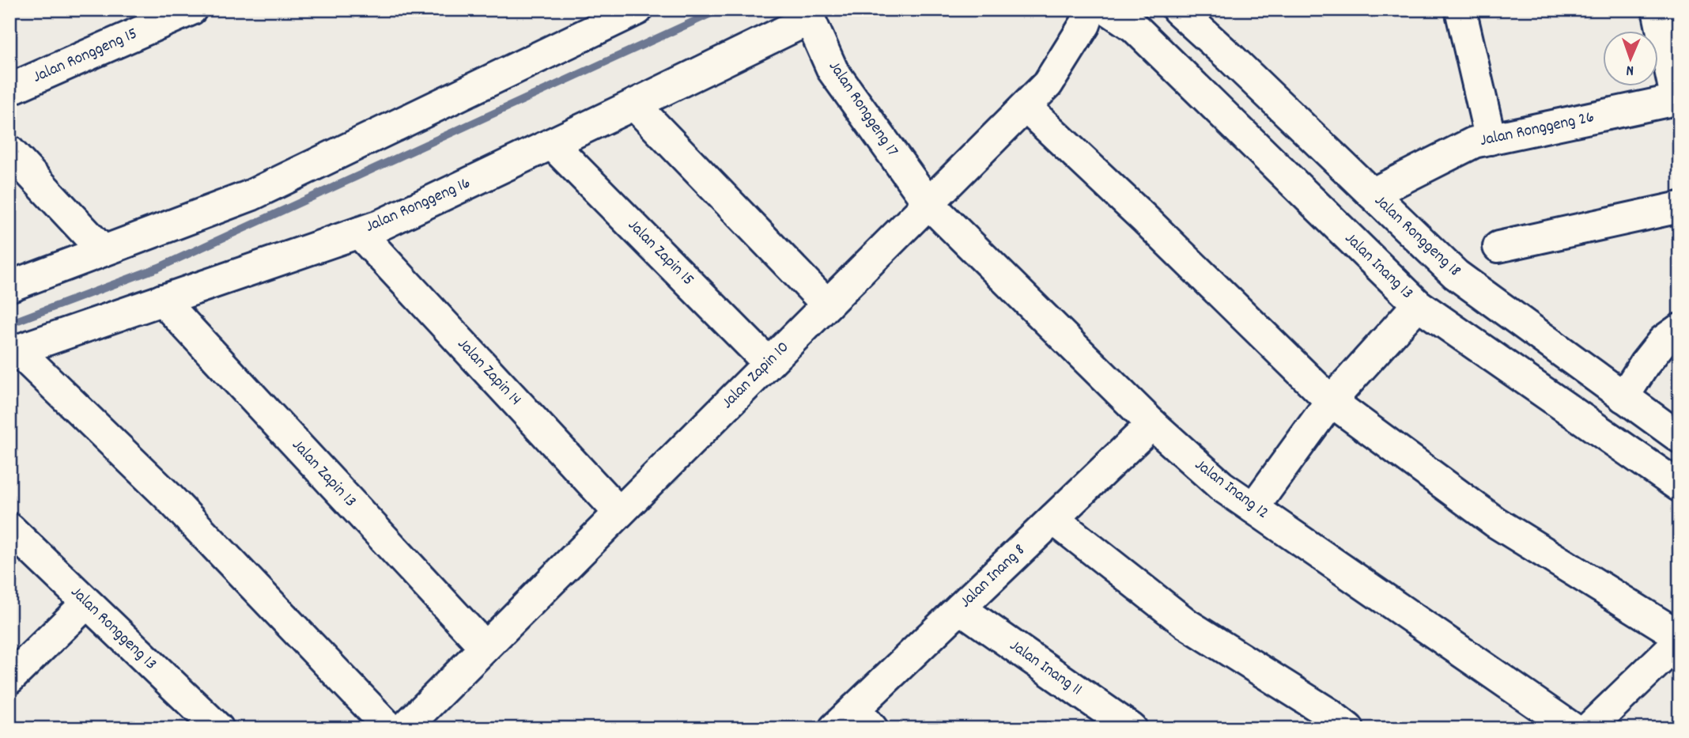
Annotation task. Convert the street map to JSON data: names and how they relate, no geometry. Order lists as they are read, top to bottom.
{
  "streets": {
    "street": [
      "Jalan Ronggeng 15",
      "Jalan Ronggeng 17",
      "Jalan Ronggeng 26",
      "Jalan Ronggeng 16",
      "Jalan Ronggeng 18",
      "Jalan Zapin 15",
      "Jalan Inang 13",
      "Jalan Zapin 14",
      "Jalan Zapin 10",
      "Jalan Zapin 13",
      "Jalan Inang 12",
      "Jalan Inang 8",
      "Jalan Ronggeng 13",
      "Jalan Inang 11"
    ]
  },
  "crossings": [
    ["Jalan Ronggeng 17", "Jalan Ronggeng 16"],
    ["Jalan Ronggeng 17", "Jalan Zapin 10"],
    ["Jalan Ronggeng 17", "Jalan Inang 12"],
    ["Jalan Ronggeng 26", "Jalan Ronggeng 18"],
    ["Jalan Ronggeng 16", "Jalan Zapin 15"],
    ["Jalan Ronggeng 16", "Jalan Zapin 14"],
    ["Jalan Ronggeng 16", "Jalan Zapin 13"],
    ["Jalan Zapin 15", "Jalan Zapin 10"],
    ["Jalan Zapin 14", "Jalan Zapin 10"],
    ["Jalan Zapin 10", "Jalan Zapin 13"],
    ["Jalan Zapin 10", "Jalan Inang 12"],
    ["Jalan Inang 12", "Jalan Inang 8"],
    ["Jalan Inang 8", "Jalan Inang 11"]
  ],
  "north": "bottom"
}
